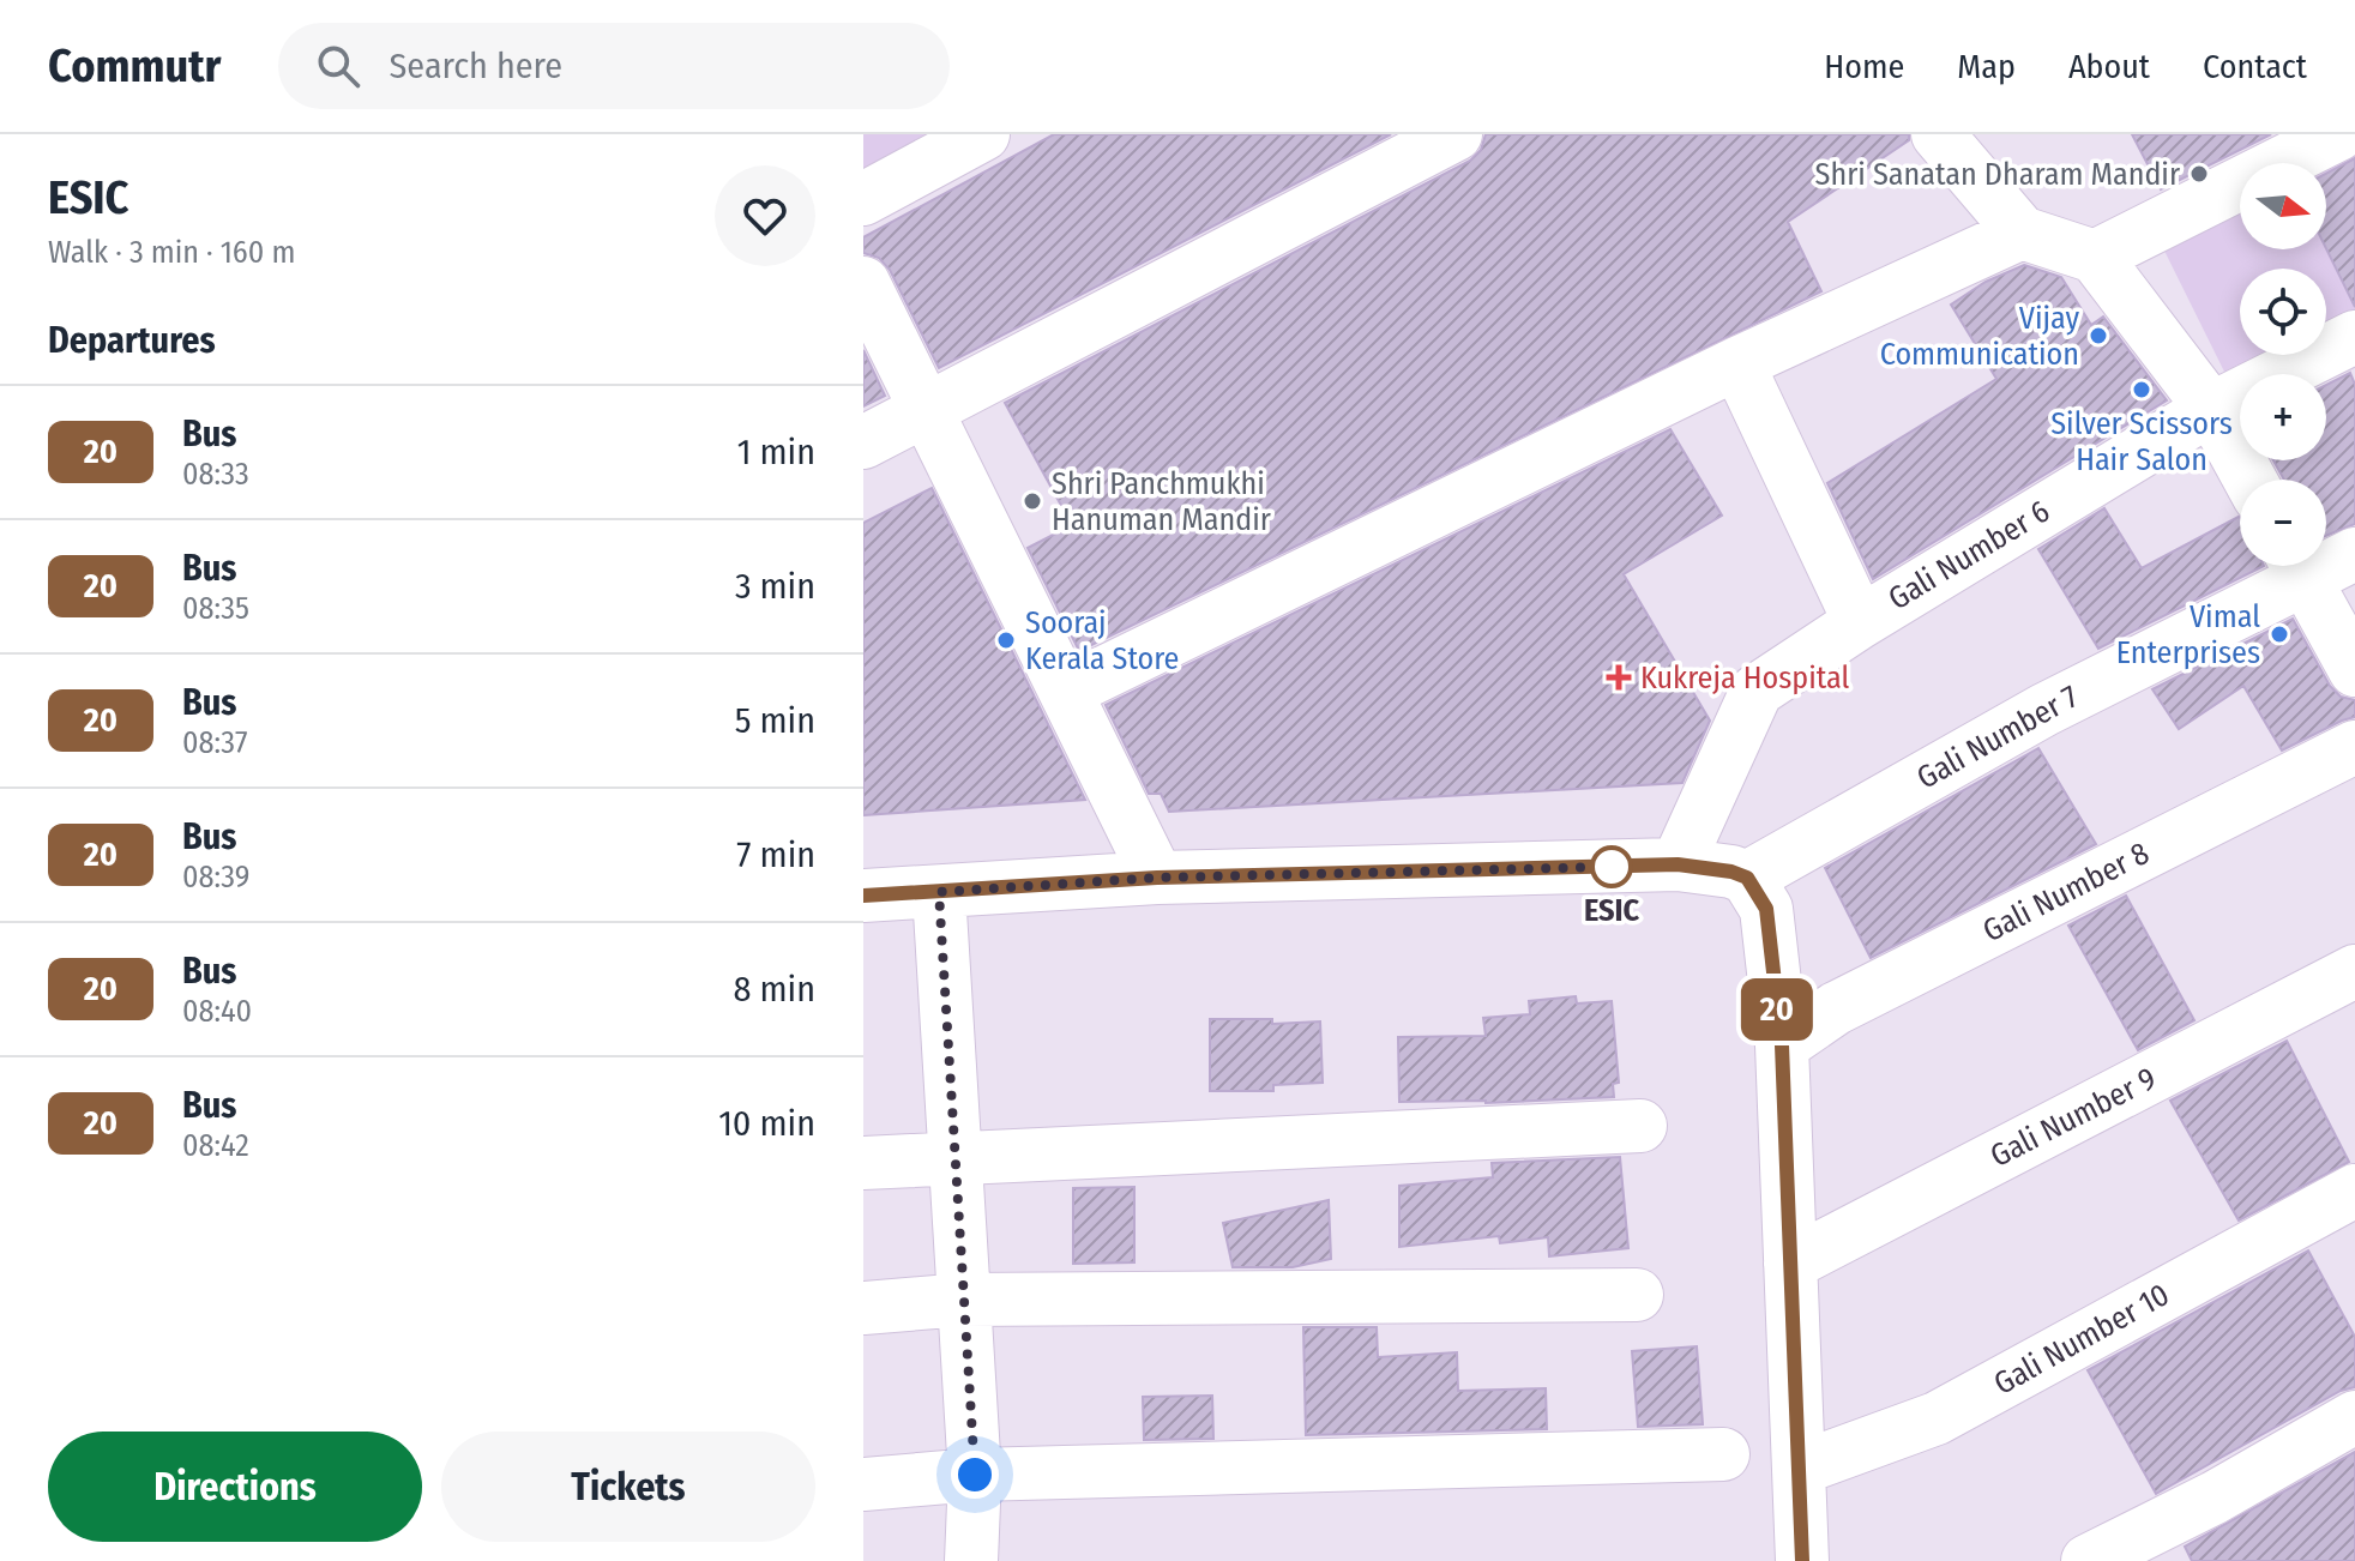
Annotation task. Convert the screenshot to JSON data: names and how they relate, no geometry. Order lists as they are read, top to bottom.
{
  "streets": {
    "street": [
      "Gali Number 6",
      "Gali Number 7",
      "Gali Number 8",
      "Gali Number 9",
      "Gali Number 10"
    ]
  },
  "places": {
    "other": [
      "Shri Sanatan Dharam Mandir",
      "Vijay Communication",
      "Silver Scissors Hair Salon",
      "Shri Panchmukhi Hanuman Mandir",
      "Vimal Enterprises",
      "Sooraj Kerala Store",
      "ESIC"
    ],
    "health": ["Kukreja Hospital"]
  },
  "lines": ["bus line 20"],
  "north": "right",
  "page": {
    "header": "Commutr",
    "search": "Search here",
    "nav": [
      "Home",
      "Map",
      "About",
      "Contact"
    ],
    "heading": [
      ["ESIC", "Walk · 3 min · 160 m"],
      "Departures"
    ],
    "on_map": "20",
    "map_buttons": ["+", "−"],
    "list": [
      {
        "mark": "20",
        "name": "Bus",
        "note": "08:33",
        "value": "1 min"
      },
      {
        "mark": "20",
        "name": "Bus",
        "note": "08:35",
        "value": "3 min"
      },
      {
        "mark": "20",
        "name": "Bus",
        "note": "08:37",
        "value": "5 min"
      },
      {
        "mark": "20",
        "name": "Bus",
        "note": "08:39",
        "value": "7 min"
      },
      {
        "mark": "20",
        "name": "Bus",
        "note": "08:40",
        "value": "8 min"
      },
      {
        "mark": "20",
        "name": "Bus",
        "note": "08:42",
        "value": "10 min"
      }
    ],
    "buttons": ["Directions", "Tickets"]
  }
}
